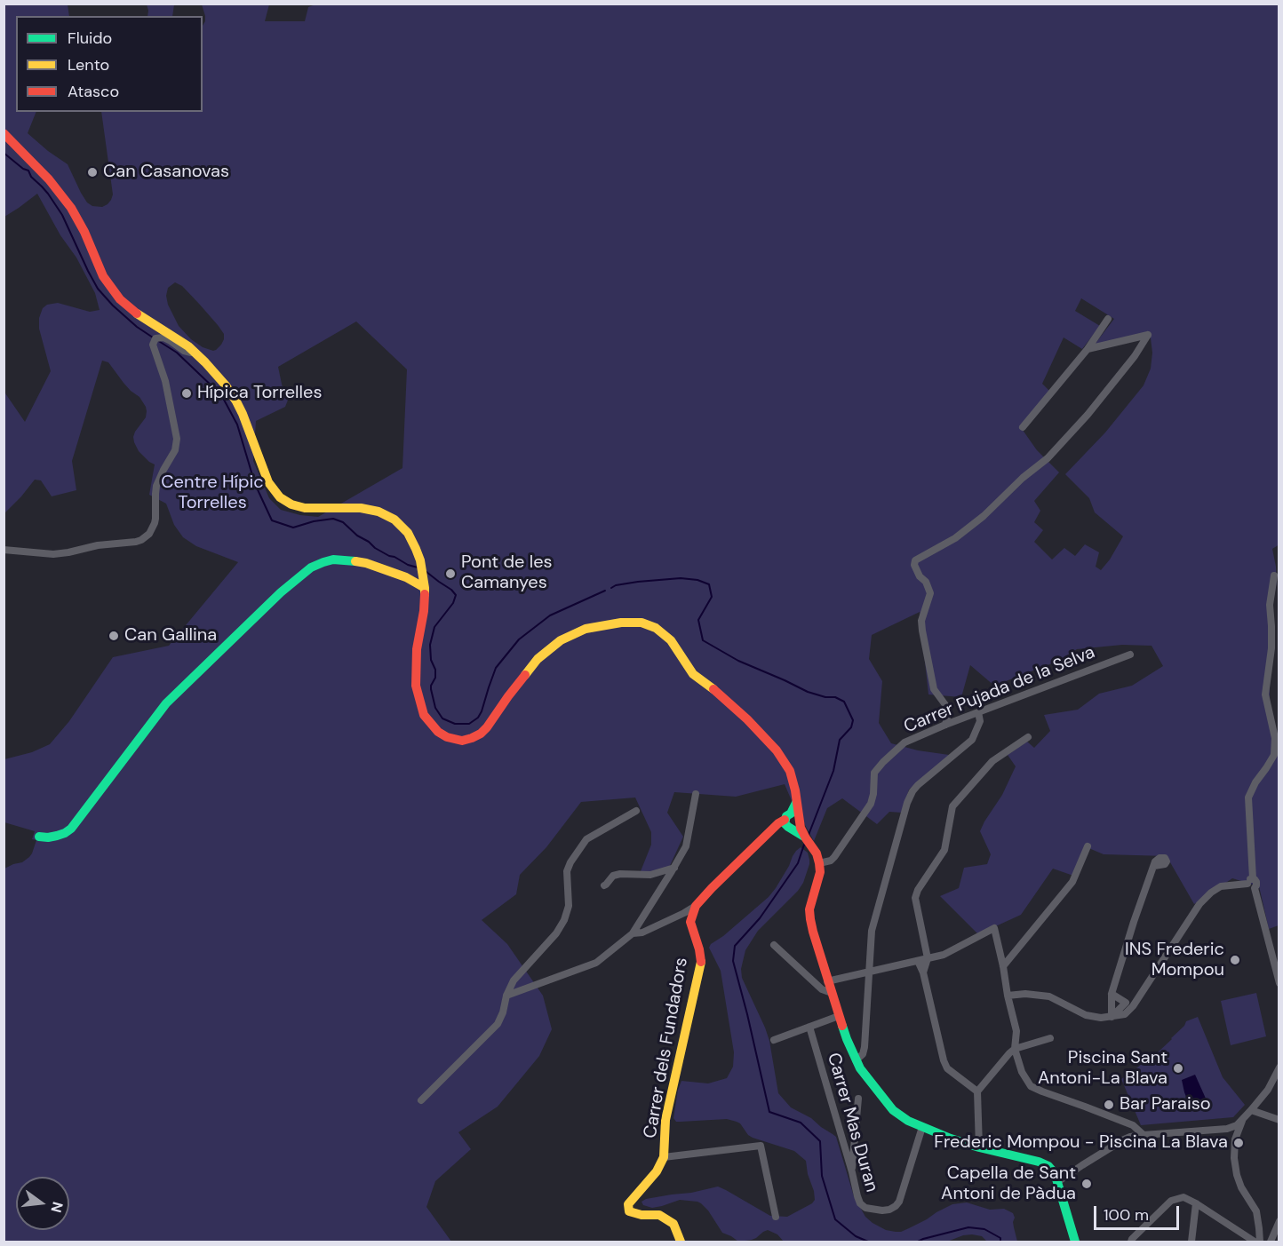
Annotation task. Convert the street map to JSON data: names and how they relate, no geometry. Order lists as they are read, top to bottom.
{
  "streets": {
    "main road": ["Carrer dels Fundadors"],
    "street": ["Carrer Pujada de la Selva", "Carrer Mas Duran"]
  },
  "parks": ["Centre Hípic Torrelles"],
  "places": [
    "Can Casanovas",
    "Hípica Torrelles",
    "Pont de les Camanyes",
    "Can Gallina",
    "INS Frederic Mompou",
    "Piscina Sant Antoni-La Blava",
    "Bar Paraiso",
    "Frederic Mompou - Piscina La Blava",
    "Capella de Sant Antoni de Pàdua"
  ],
  "legend": ["Fluido", "Lento", "Atasco"],
  "scale_bar": "100 m",
  "north": "right"
}
